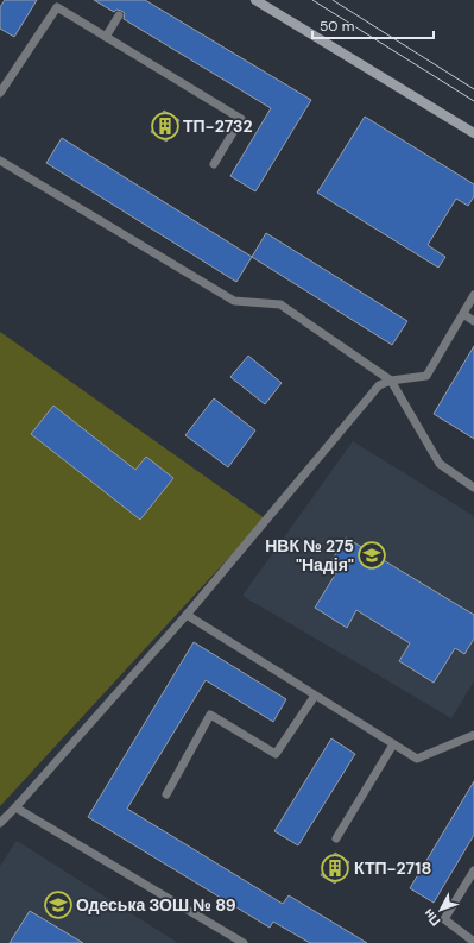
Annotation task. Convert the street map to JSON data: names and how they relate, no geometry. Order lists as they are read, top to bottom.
{
  "places": {
    "building": ["ТП-2732", "КТП-2718"],
    "school or university": ["НВК № 275 \"Надія\"", "Одеська ЗОШ № 89"]
  },
  "scale_bar": "50 m",
  "north": "bottom left"
}
